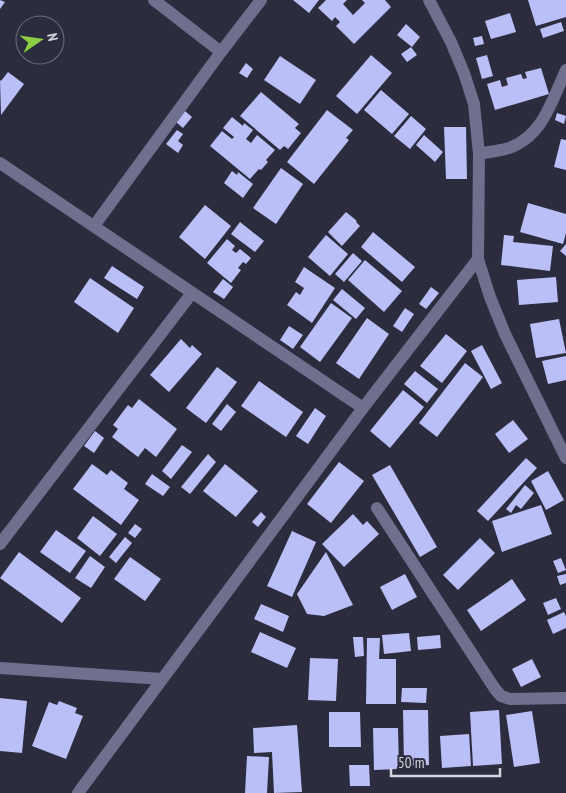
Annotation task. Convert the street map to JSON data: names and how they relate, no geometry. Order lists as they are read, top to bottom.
{
  "scale_bar": "50 m",
  "north": "right"
}
